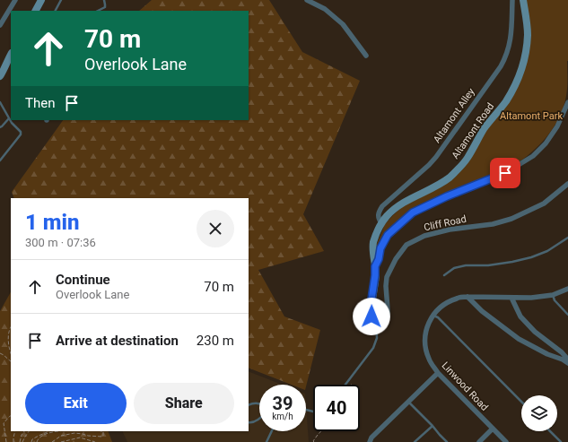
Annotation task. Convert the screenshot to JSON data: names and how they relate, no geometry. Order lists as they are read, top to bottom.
{
  "streets": {
    "street": [
      "Altamont Alley",
      "Altamont Road",
      "Cliff Road",
      "Linwood Road"
    ]
  },
  "crossings": [
    ["Altamont Alley", "Altamont Road"],
    ["Altamont Road", "Cliff Road"]
  ],
  "parks": ["Altamont Park"],
  "page": {
    "turn": ["70 m", "Overlook Lane"],
    "then": "Then",
    "heading": ["1 min", "300 m · 07:36"],
    "list": [
      {
        "name": "Continue",
        "note": "Overlook Lane",
        "value": "70 m"
      },
      {
        "name": "Arrive at destination",
        "value": "230 m"
      }
    ],
    "buttons": ["Exit", "Share"],
    "speed": "39 km/h",
    "limit": "40"
  }
}
